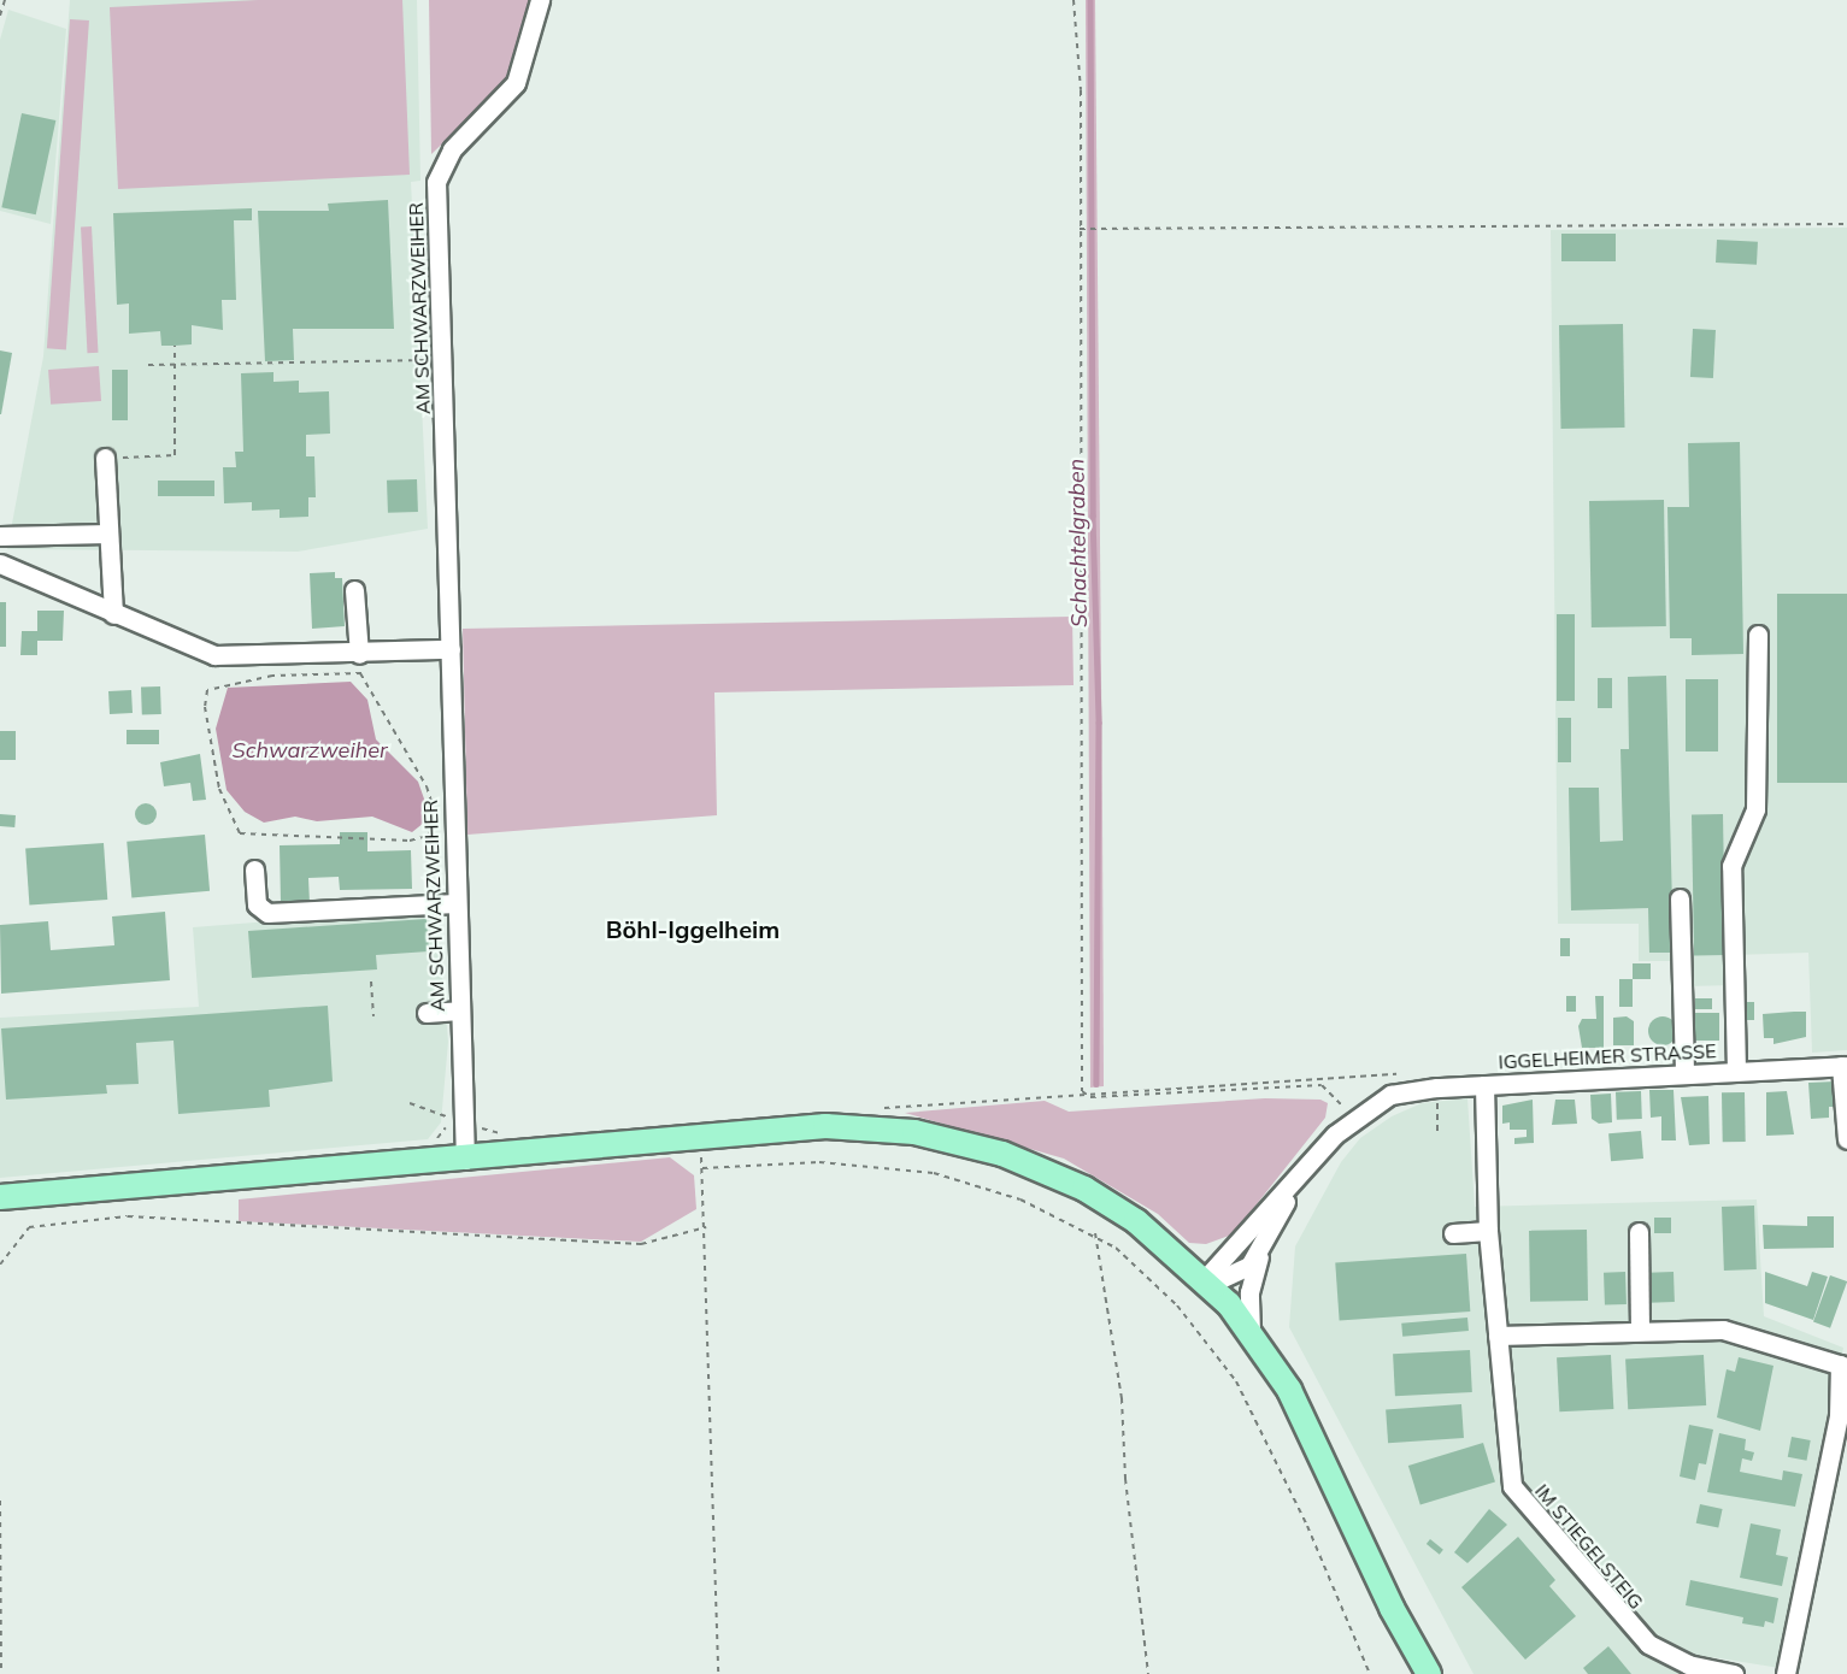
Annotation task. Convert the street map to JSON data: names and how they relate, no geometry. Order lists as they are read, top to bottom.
{
  "streets": {
    "street": ["AM SCHWARZWEIHER", "IGGELHEIMER STRASSE", "IM STIEGELSTEIG"]
  },
  "crossings": [
    ["IGGELHEIMER STRASSE", "IM STIEGELSTEIG"]
  ],
  "districts": ["Böhl-Iggelheim"],
  "water": ["Schachtelgraben", "Schwarzweiher"]
}
